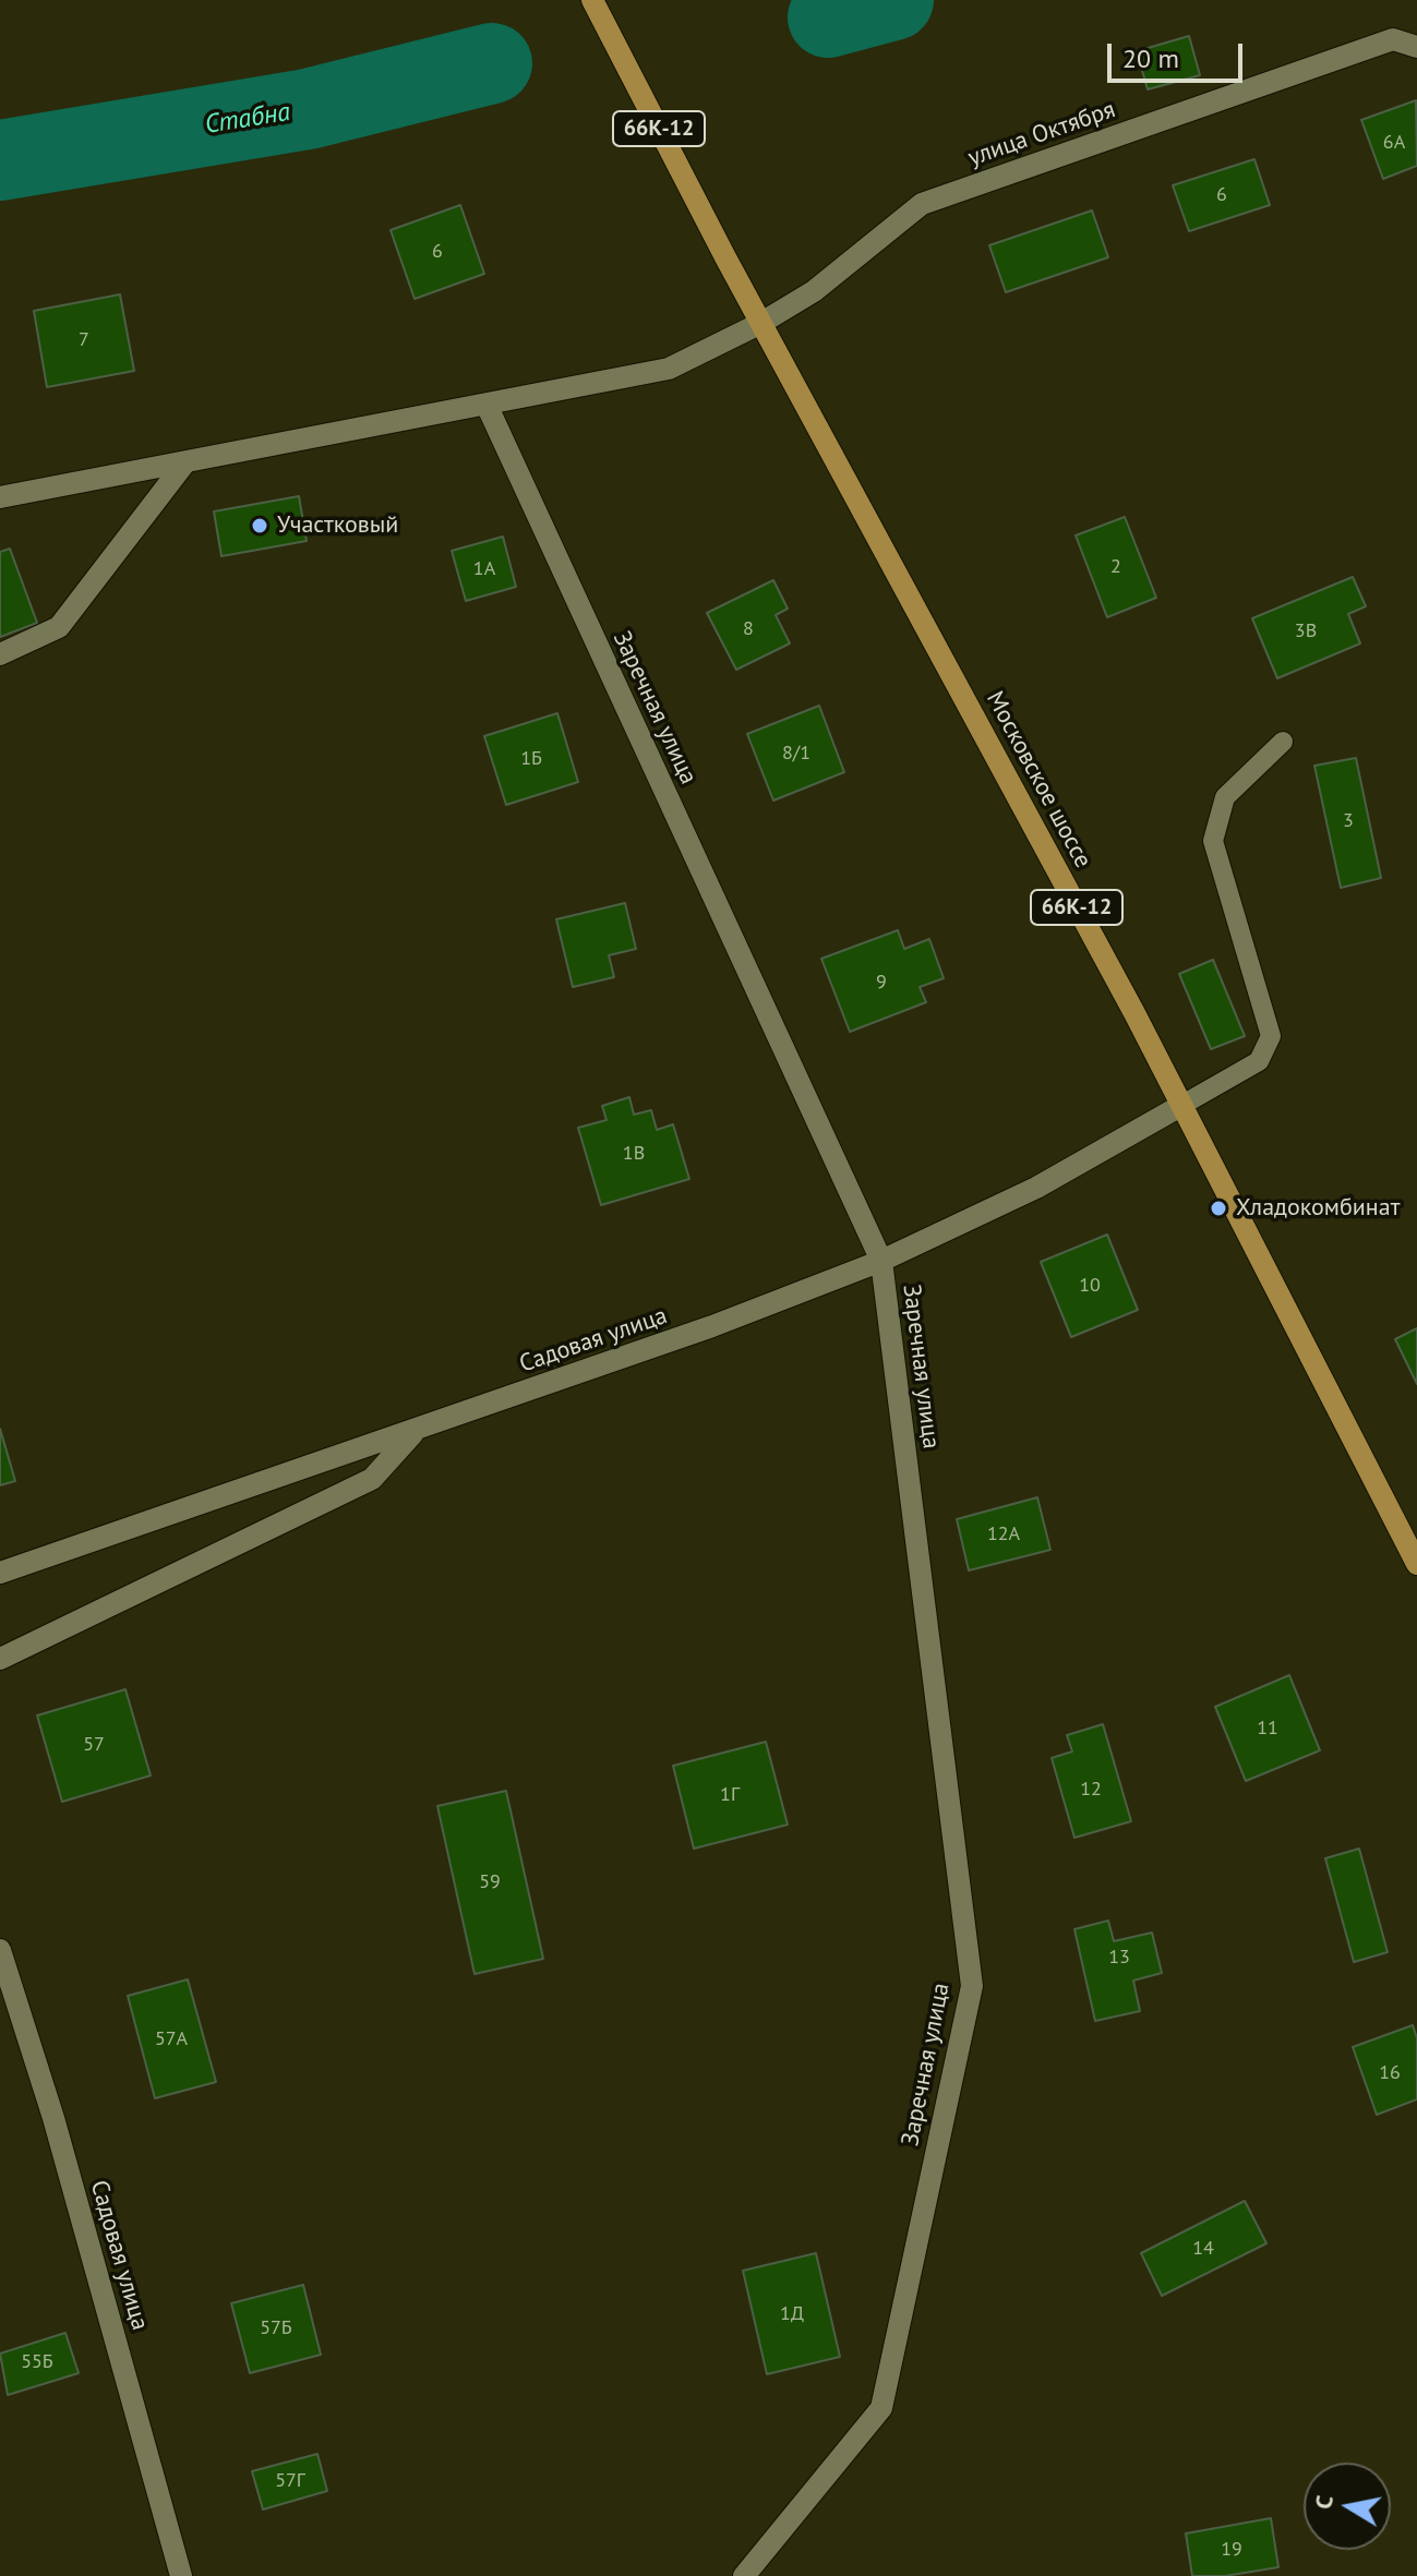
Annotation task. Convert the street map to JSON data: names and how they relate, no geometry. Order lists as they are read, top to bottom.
{
  "streets": {
    "main road": ["66К-12", "Московское шоссе"],
    "street": ["улица Октября", "Заречная улица", "Садовая улица"]
  },
  "crossings": [
    ["улица Октября", "Московское шоссе"],
    ["Заречная улица", "Садовая улица"],
    ["Московское шоссе", "Садовая улица"]
  ],
  "water": ["Стабна"],
  "places": ["Участковый", "Хладокомбинат"],
  "house_numbers": [
    "6А",
    "6",
    "6",
    "7",
    "2",
    "1А",
    "8",
    "3В",
    "8/1",
    "1Б",
    "3",
    "9",
    "1В",
    "10",
    "12А",
    "11",
    "57",
    "12",
    "1Г",
    "59",
    "13",
    "57А",
    "16",
    "14",
    "1Д",
    "57Б",
    "55Б",
    "57Г",
    "19"
  ],
  "scale_bar": "20 m",
  "north": "left"
}
